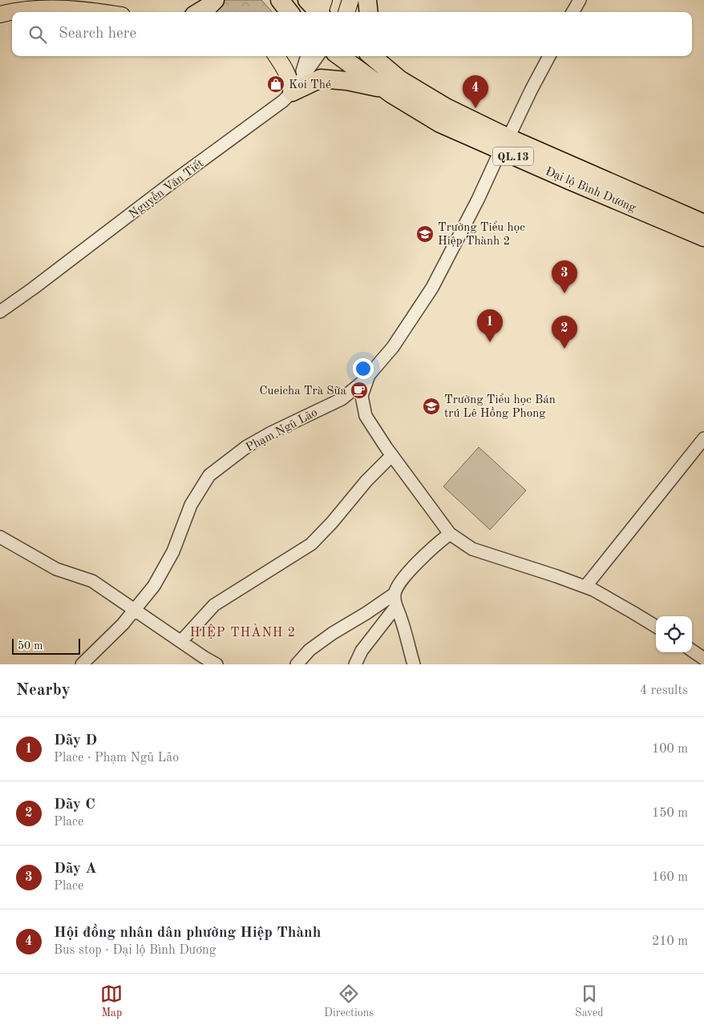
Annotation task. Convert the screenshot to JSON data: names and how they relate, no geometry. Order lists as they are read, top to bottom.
{
  "streets": {
    "highway": ["QL.13", "Đại lộ Bình Dương"],
    "street": ["Nguyễn Văn Tiết", "Phạm Ngũ Lão"]
  },
  "crossings": [
    ["Đại lộ Bình Dương", "Phạm Ngũ Lão"]
  ],
  "districts": ["HIỆP THÀNH 2"],
  "places": {
    "shop": ["Koi Thé"],
    "school or university": ["Trường Tiểu học Hiệp Thành 2", "Trường Tiểu học Bán trú Lê Hồng Phong"],
    "cafe": ["Cueicha Trà Sữa"]
  },
  "scale_bar": "50 m",
  "page": {
    "search": "Search here",
    "pins": [
      "4",
      "3",
      "1",
      "2"
    ],
    "scale": "50 m",
    "heading": ["Nearby", "4 results"],
    "list": [
      {
        "mark": "1",
        "name": "Dãy D",
        "note": "Place · Phạm Ngũ Lão",
        "value": "100 m"
      },
      {
        "mark": "2",
        "name": "Dãy C",
        "note": "Place",
        "value": "150 m"
      },
      {
        "mark": "3",
        "name": "Dãy A",
        "note": "Place",
        "value": "160 m"
      },
      {
        "mark": "4",
        "name": "Hội đồng nhân dân phường Hiệp Thành",
        "note": "Bus stop · Đại lộ Bình Dương",
        "value": "210 m"
      }
    ],
    "nav": ["Map", "Directions", "Saved"]
  }
}
